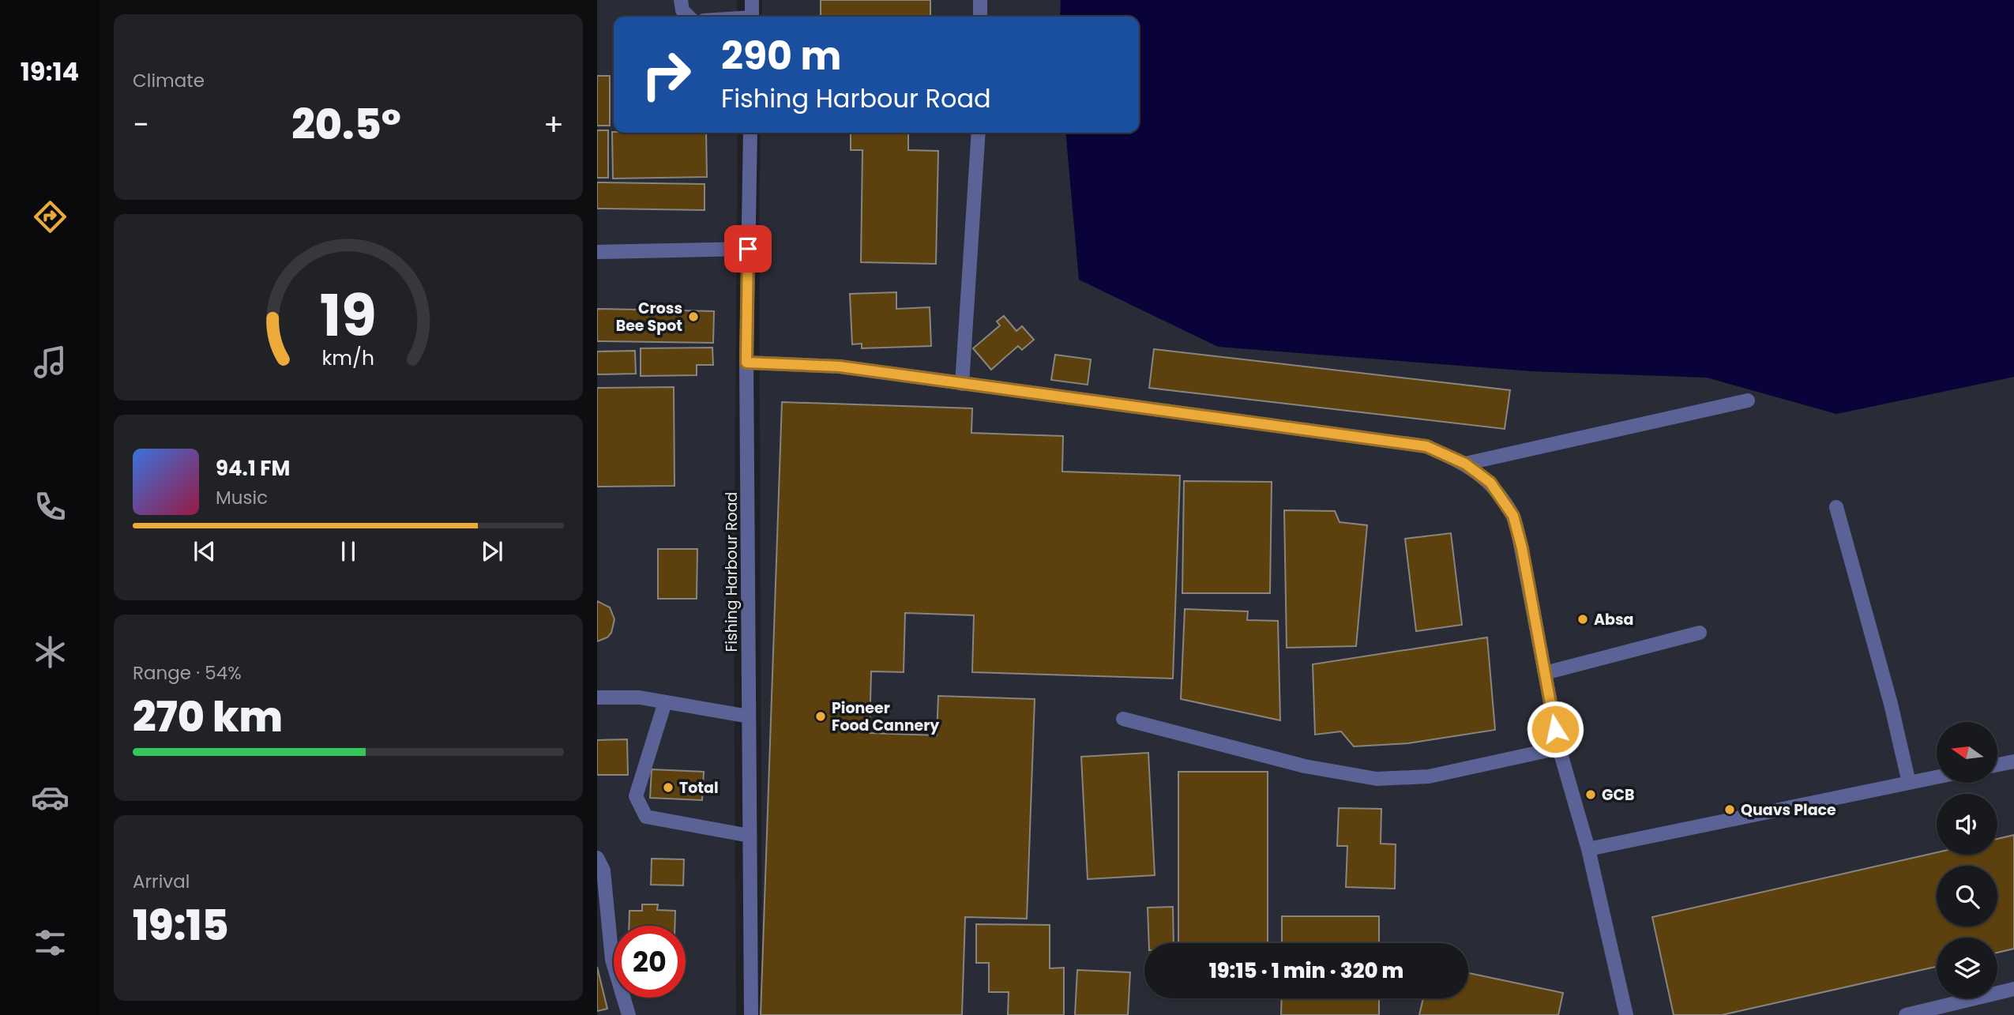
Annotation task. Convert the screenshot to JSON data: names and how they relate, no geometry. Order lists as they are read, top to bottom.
{
  "streets": {
    "street": ["Fishing Harbour Road"]
  },
  "places": [
    "Cross Bee Spot",
    "Absa",
    "Pioneer Food Cannery",
    "Total",
    "GCB",
    "Quavs Place"
  ],
  "north": "left",
  "page": {
    "tabs": "19:14",
    "tile": [
      "Climate",
      ["Range · 54%", "270 km"],
      ["Arrival", "19:15"]
    ],
    "turn": ["290 m", "Fishing Harbour Road"],
    "heat": ["−", "20.5°", "+"],
    "song": ["94.1 FM", "Music"],
    "limit": "20",
    "trip": "19:15 · 1 min · 320 m",
    "gauge": ["19", "km/h"]
  }
}
